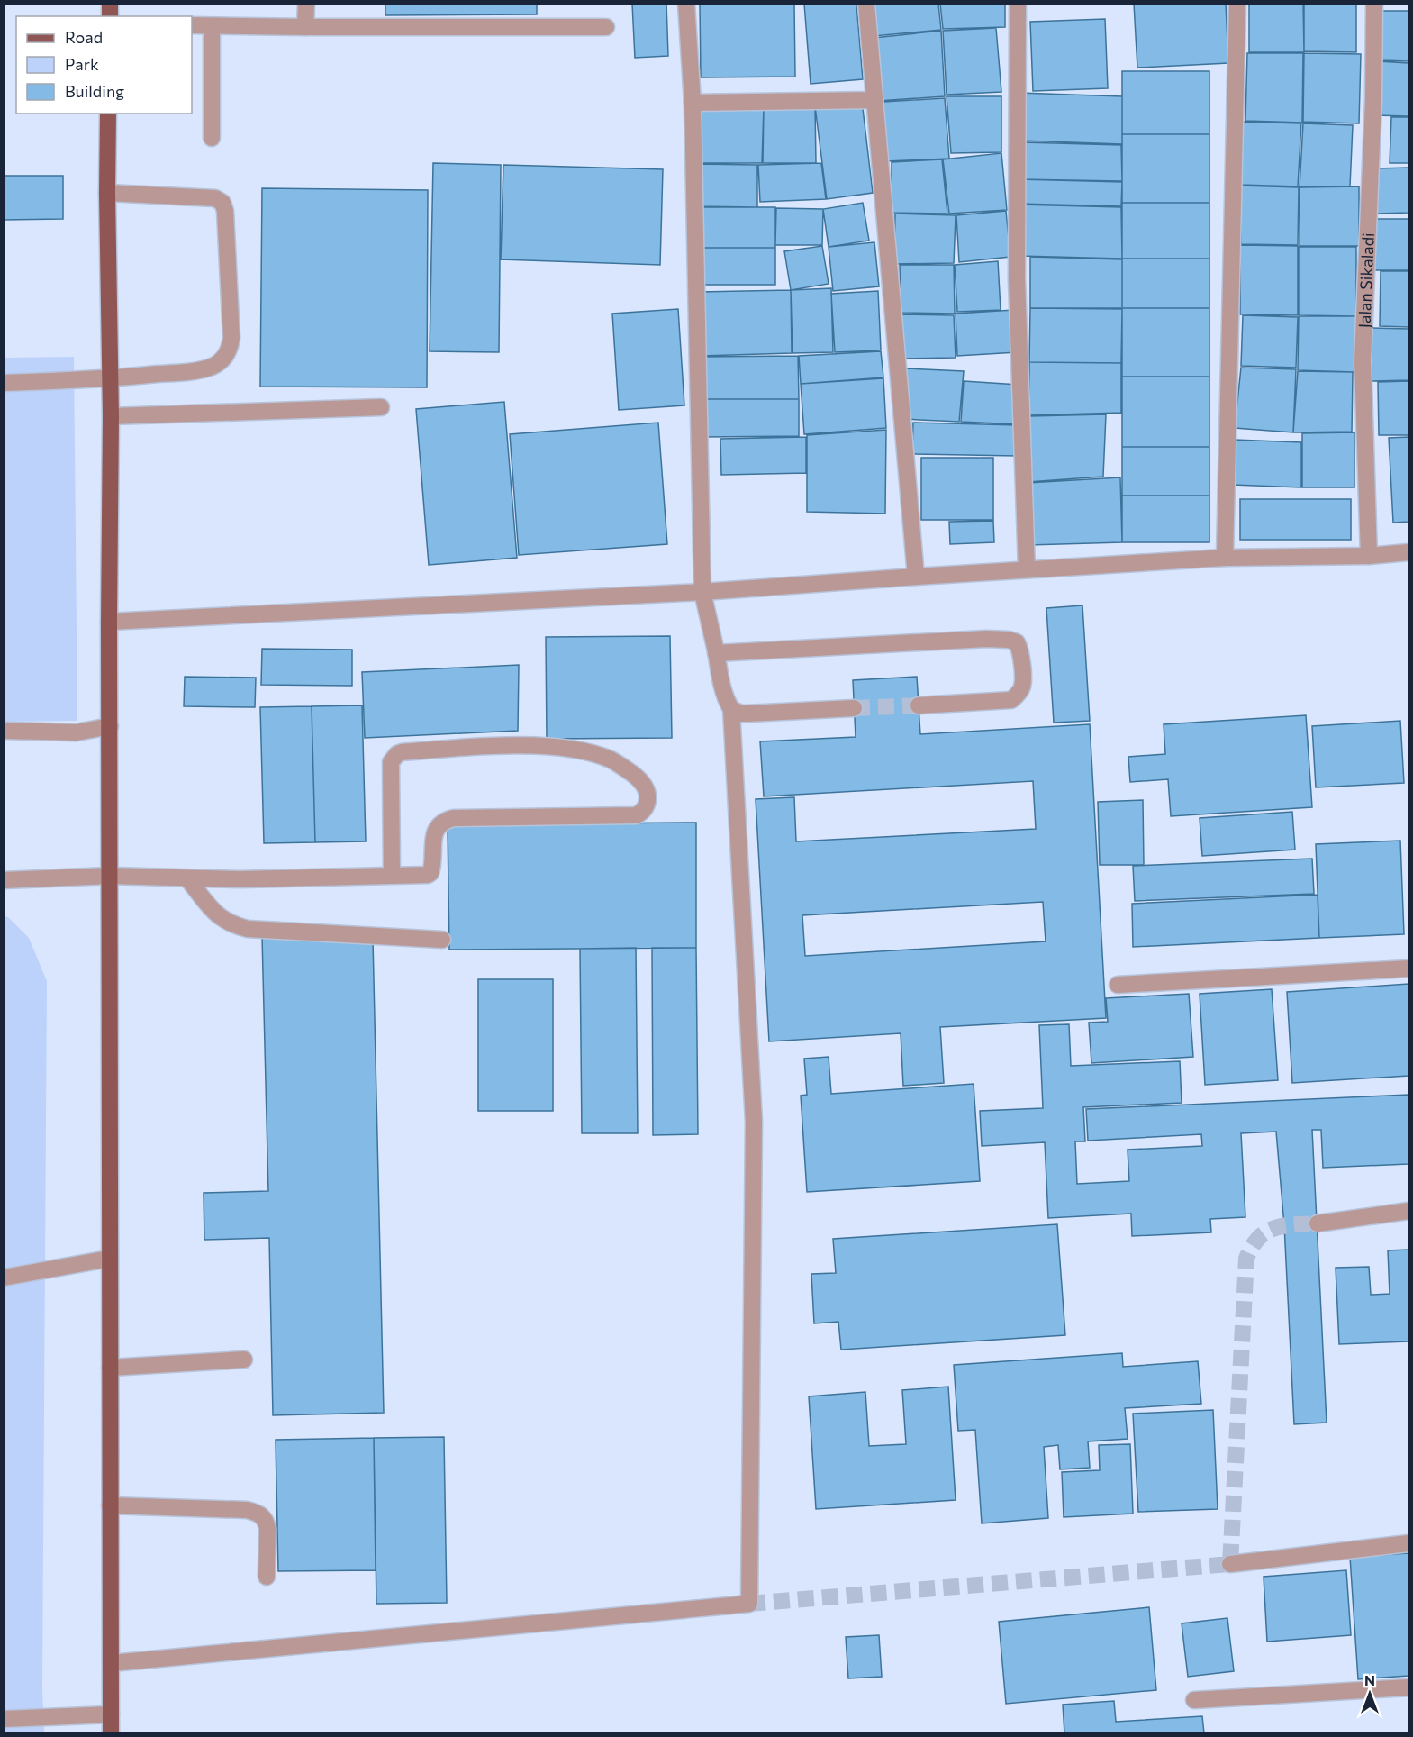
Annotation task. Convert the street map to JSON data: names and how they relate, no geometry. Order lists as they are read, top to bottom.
{
  "streets": {
    "street": ["Jalan Sikaladi"]
  },
  "legend": ["Road", "Park", "Building"],
  "north": "top"
}
